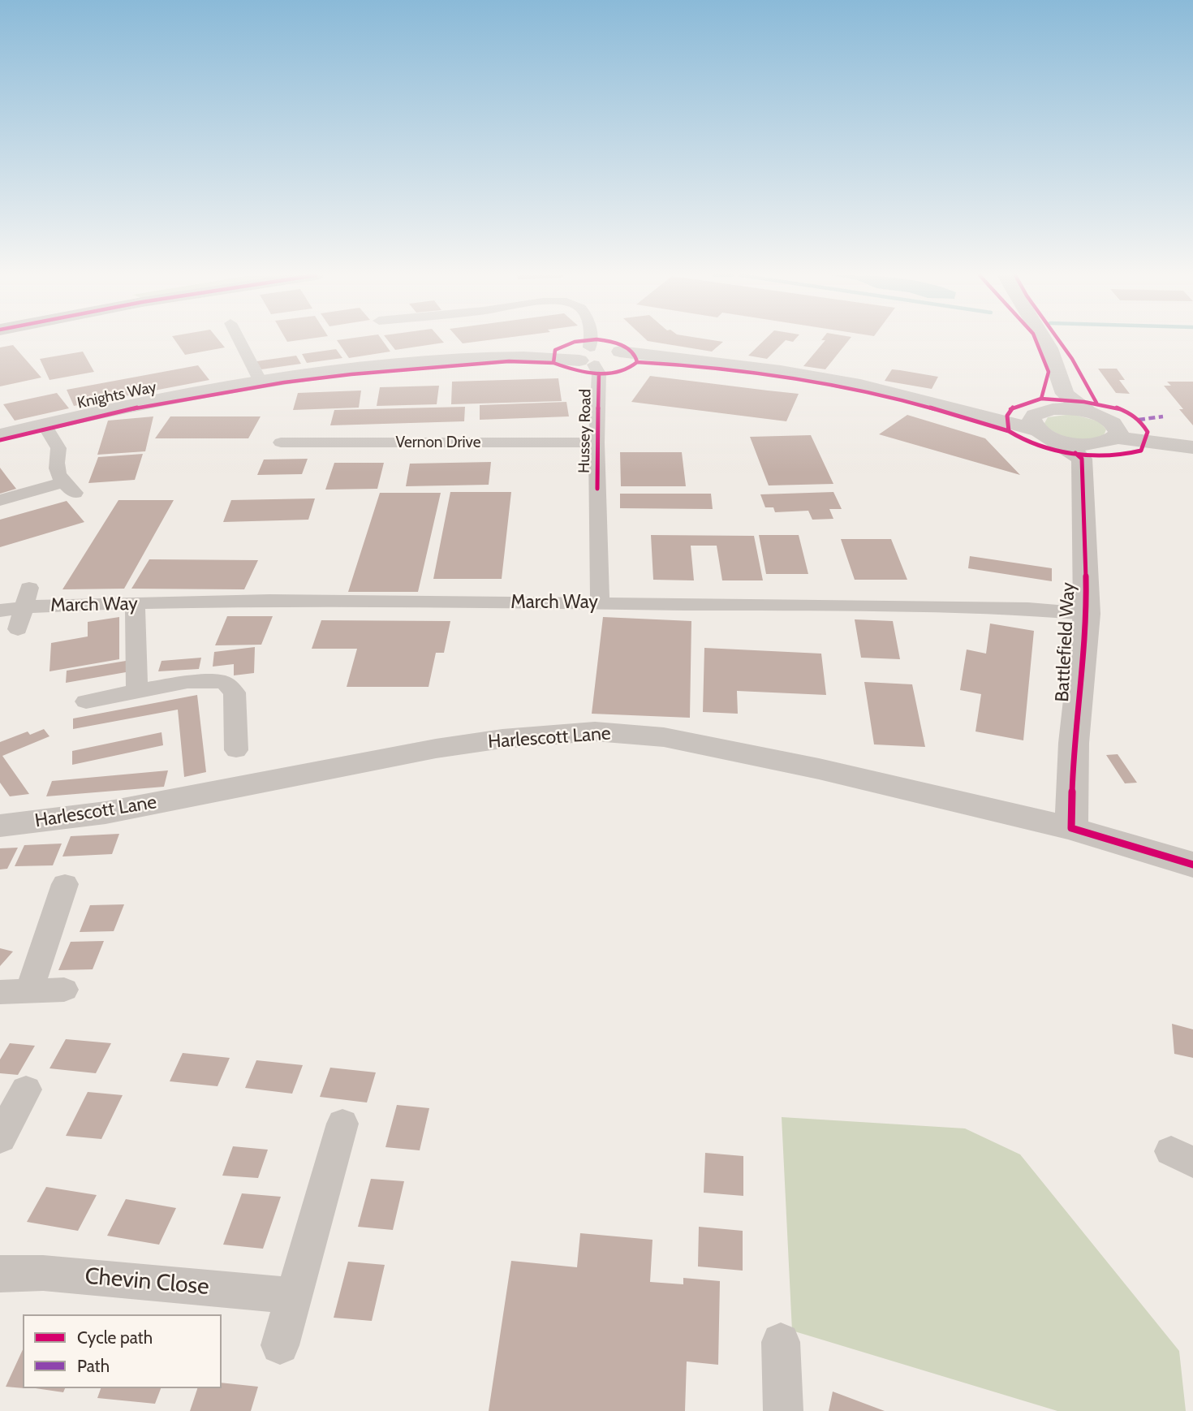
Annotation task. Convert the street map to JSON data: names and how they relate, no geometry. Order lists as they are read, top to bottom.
{
  "streets": {
    "street": [
      "Knights Way",
      "Hussey Road",
      "Vernon Drive",
      "March Way",
      "Battlefield Way",
      "Harlescott Lane",
      "Chevin Close"
    ]
  },
  "crossings": [
    ["Knights Way", "Hussey Road"],
    ["Hussey Road", "Vernon Drive"],
    ["Hussey Road", "March Way"],
    ["March Way", "Battlefield Way"],
    ["Battlefield Way", "Harlescott Lane"]
  ],
  "legend": ["Cycle path", "Path"]
}
